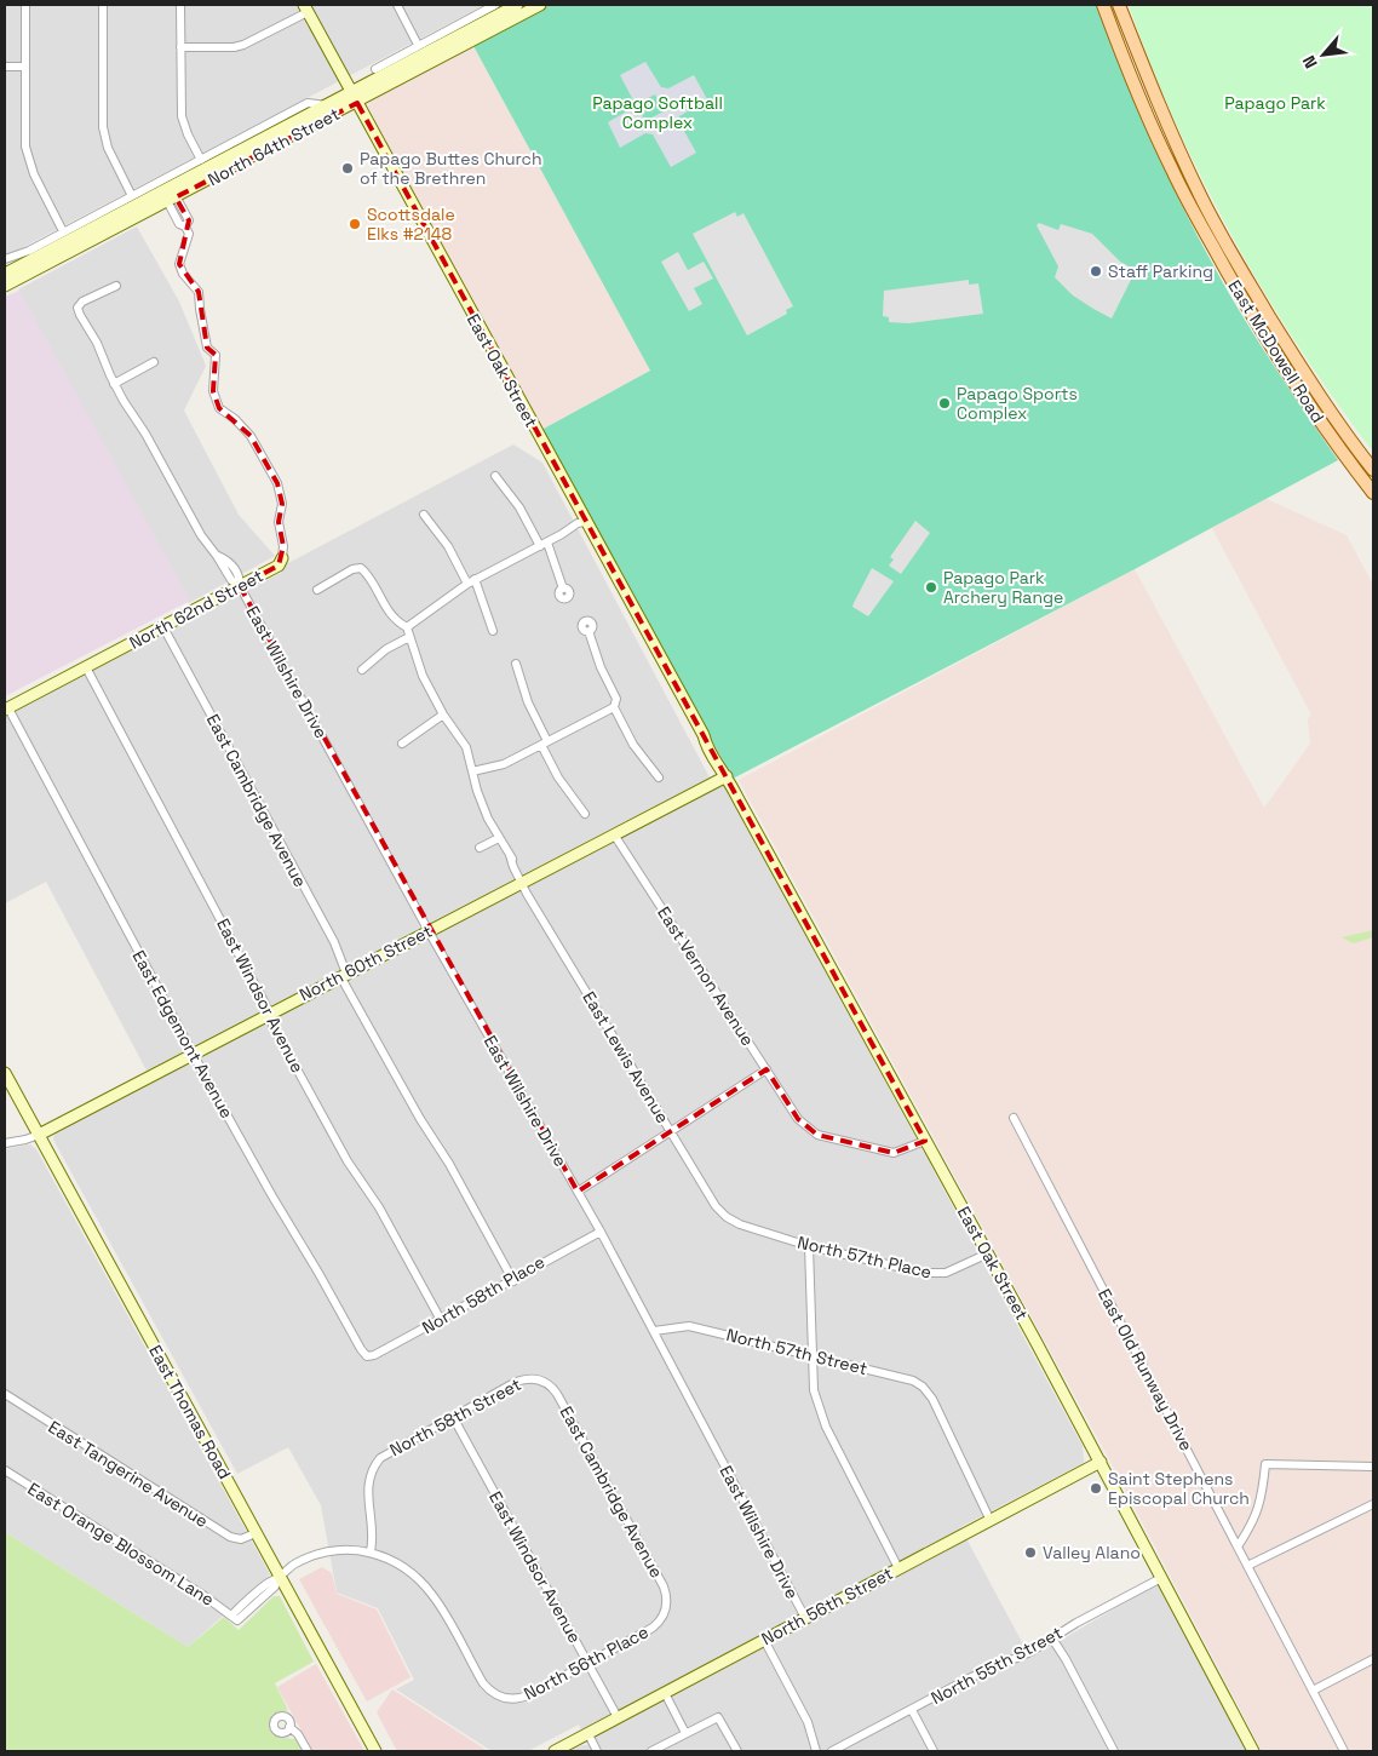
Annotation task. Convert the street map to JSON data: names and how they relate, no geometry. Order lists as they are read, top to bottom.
{
  "streets": {
    "main road": ["East McDowell Road"],
    "street": [
      "North 64th Street",
      "East Oak Street",
      "North 62nd Street",
      "East Wilshire Drive",
      "East Cambridge Avenue",
      "North 60th Street",
      "East Vernon Avenue",
      "East Windsor Avenue",
      "East Edgemont Avenue",
      "East Lewis Avenue",
      "North 57th Place",
      "North 58th Place",
      "North 57th Street",
      "East Old Runway Drive",
      "East Thomas Road",
      "North 58th Street",
      "East Tangerine Avenue",
      "East Orange Blossom Lane",
      "North 56th Street",
      "North 56th Place",
      "North 55th Street"
    ]
  },
  "crossings": [
    ["North 64th Street", "East Oak Street"],
    ["North 64th Street", "North 62nd Street"],
    ["East Oak Street", "North 60th Street"],
    ["East Oak Street", "East Vernon Avenue"],
    ["East Oak Street", "North 57th Place"],
    ["East Oak Street", "North 56th Street"],
    ["East Oak Street", "North 55th Street"],
    ["North 62nd Street", "East Wilshire Drive"],
    ["North 62nd Street", "East Cambridge Avenue"],
    ["North 62nd Street", "East Windsor Avenue"],
    ["North 62nd Street", "East Edgemont Avenue"],
    ["East Wilshire Drive", "North 60th Street"],
    ["East Wilshire Drive", "North 58th Place"],
    ["East Wilshire Drive", "North 57th Street"],
    ["East Wilshire Drive", "North 56th Street"],
    ["East Cambridge Avenue", "North 60th Street"],
    ["East Cambridge Avenue", "North 58th Place"],
    ["East Cambridge Avenue", "North 58th Street"],
    ["East Cambridge Avenue", "North 56th Place"],
    ["North 60th Street", "East Vernon Avenue"],
    ["North 60th Street", "East Windsor Avenue"],
    ["North 60th Street", "East Edgemont Avenue"],
    ["North 60th Street", "East Lewis Avenue"],
    ["North 60th Street", "East Thomas Road"],
    ["East Windsor Avenue", "North 58th Place"],
    ["East Windsor Avenue", "North 58th Street"],
    ["East Windsor Avenue", "North 56th Street"],
    ["East Windsor Avenue", "North 56th Place"],
    ["East Edgemont Avenue", "North 58th Place"],
    ["East Lewis Avenue", "North 57th Place"],
    ["North 57th Street", "North 56th Street"],
    ["East Thomas Road", "East Tangerine Avenue"],
    ["East Thomas Road", "East Orange Blossom Lane"],
    ["North 58th Street", "North 56th Place"]
  ],
  "parks": ["Papago Softball Complex", "Papago Park"],
  "places": [
    "Papago Buttes Church of the Brethren",
    "Scottsdale Elks #2148",
    "Staff Parking",
    "Papago Sports Complex",
    "Papago Park Archery Range",
    "Saint Stephens Episcopal Church",
    "Valley Alano"
  ],
  "north": "bottom left"
}
